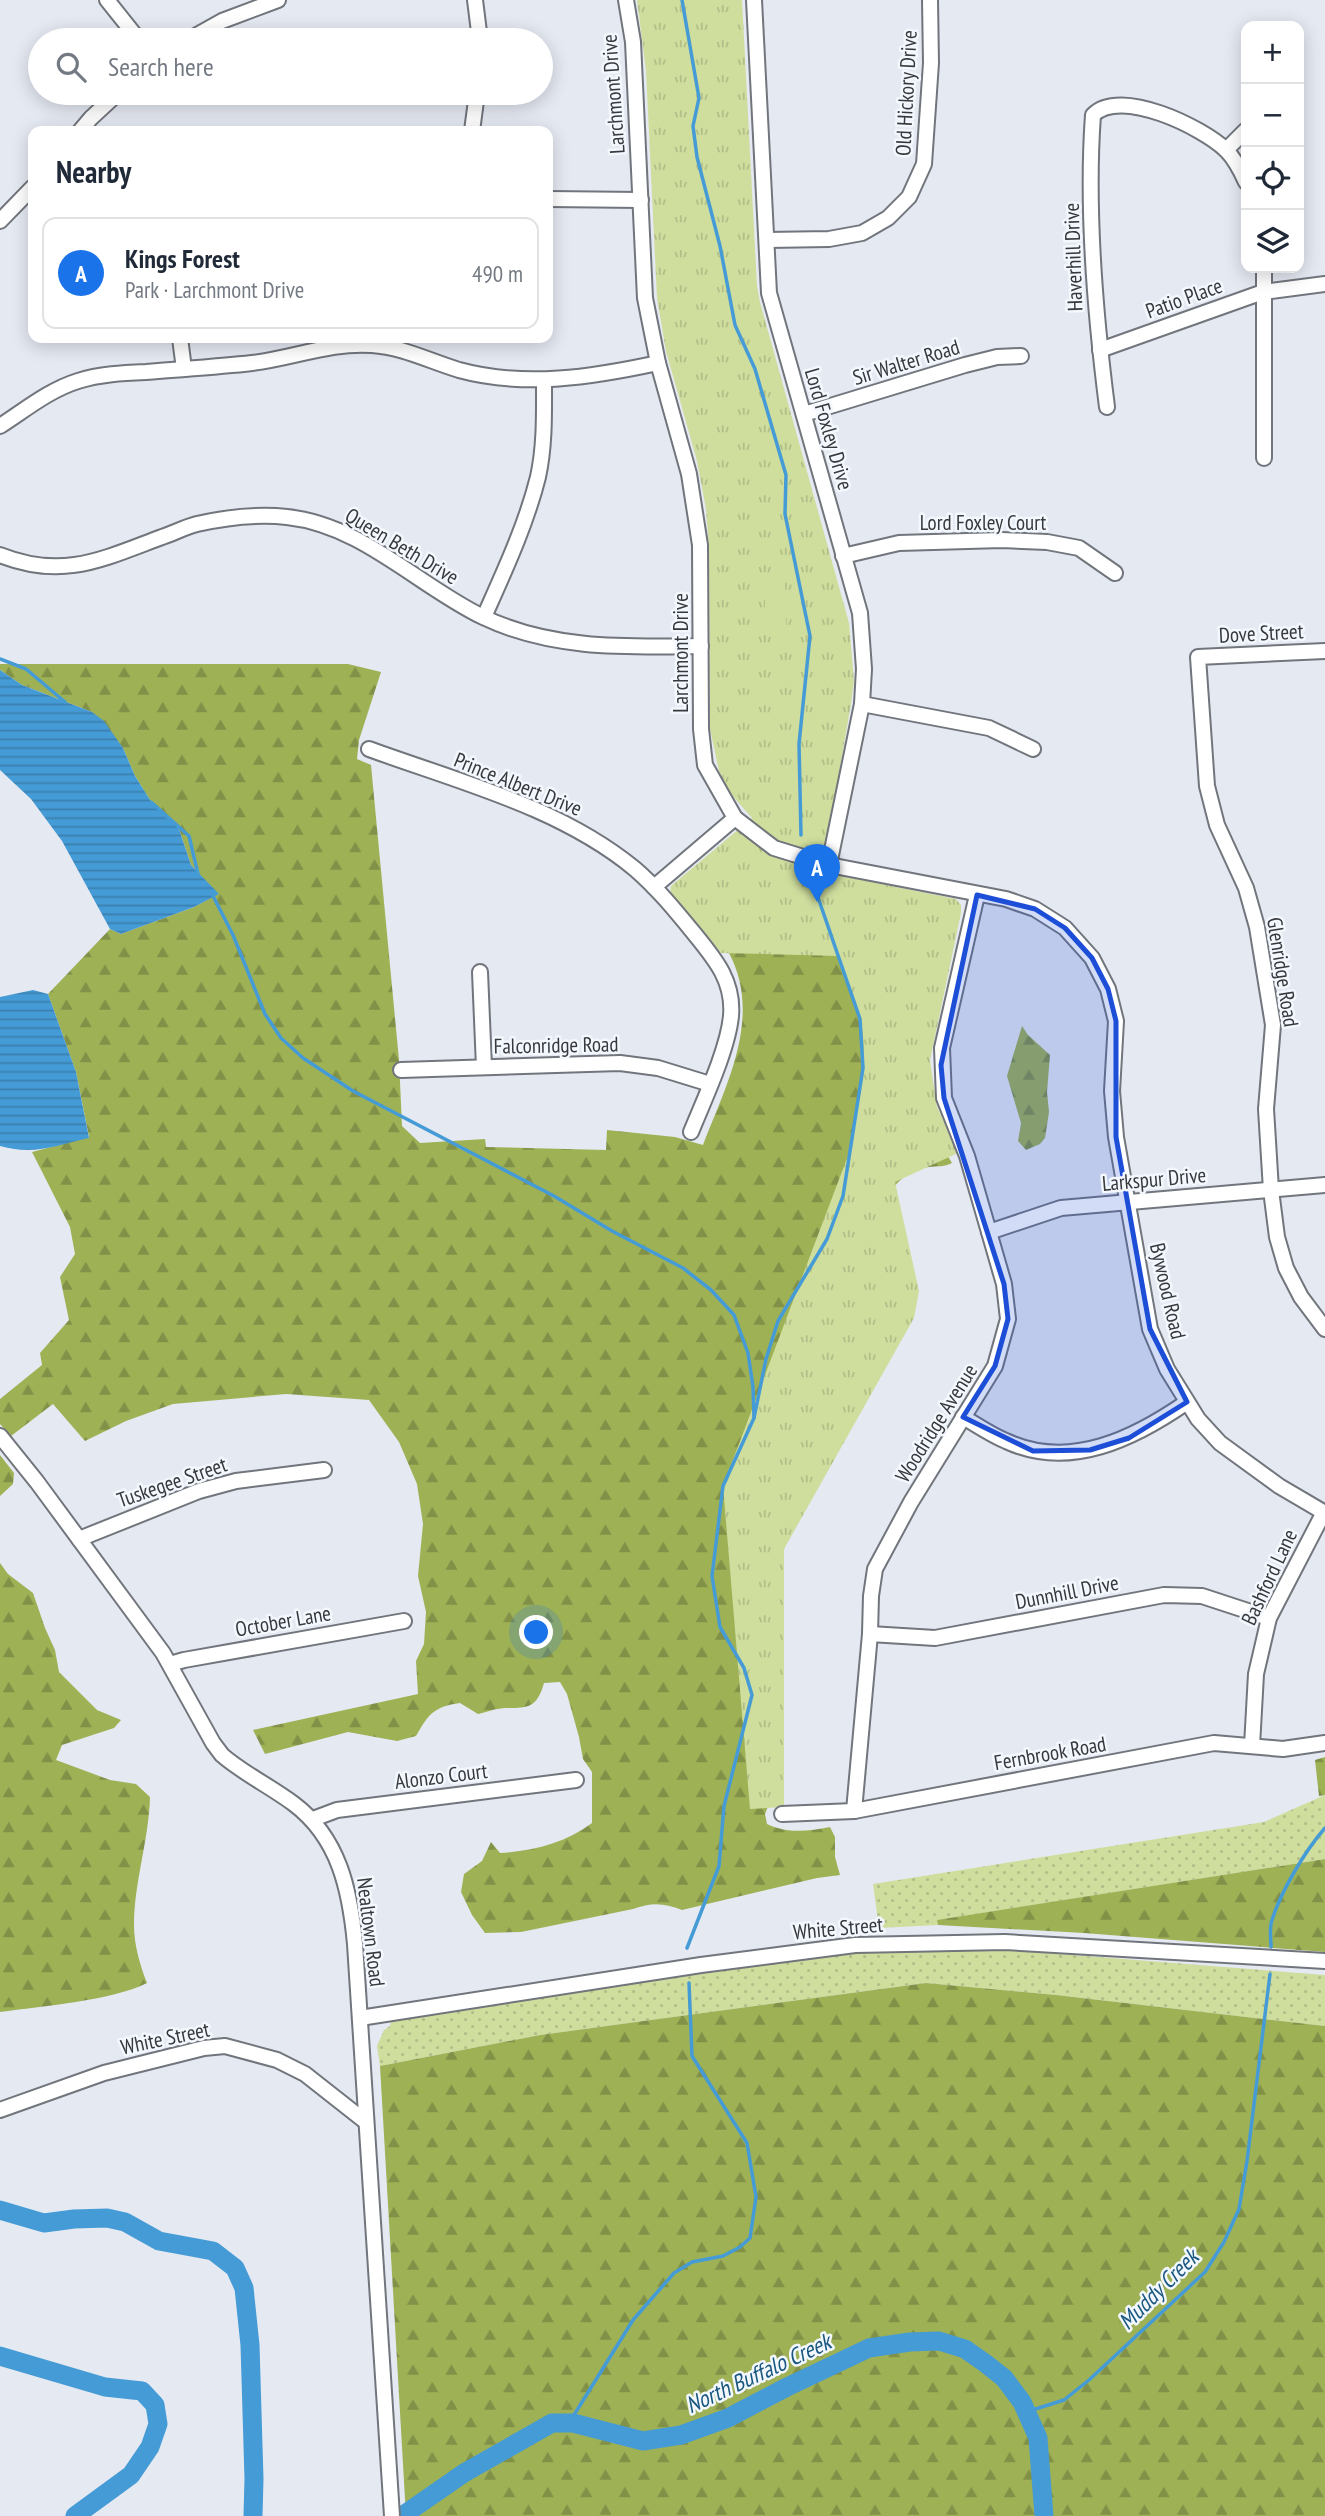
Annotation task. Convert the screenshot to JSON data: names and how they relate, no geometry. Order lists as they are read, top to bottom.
{
  "streets": {
    "street": [
      "Old Hickory Drive",
      "Larchmont Drive",
      "Haverhill Drive",
      "Patio Place",
      "Sir Walter Road",
      "Lord Foxley Drive",
      "Lord Foxley Court",
      "Queen Beth Drive",
      "Dove Street",
      "Prince Albert Drive",
      "Glenridge Road",
      "Falconridge Road",
      "Larkspur Drive",
      "Bywood Road",
      "Woodridge Avenue",
      "Tuskegee Street",
      "Bashford Lane",
      "Dunnhill Drive",
      "October Lane",
      "Fernbrook Road",
      "Alonzo Court",
      "White Street",
      "Nealtown Road"
    ]
  },
  "crossings": [
    ["Old Hickory Drive", "Lord Foxley Drive"],
    ["Larchmont Drive", "Lord Foxley Drive"],
    ["Larchmont Drive", "Queen Beth Drive"],
    ["Larchmont Drive", "Bywood Road"],
    ["Larchmont Drive", "Woodridge Avenue"],
    ["Haverhill Drive", "Patio Place"],
    ["Sir Walter Road", "Lord Foxley Drive"],
    ["Lord Foxley Drive", "Lord Foxley Court"],
    ["Dove Street", "Glenridge Road"],
    ["Prince Albert Drive", "Falconridge Road"],
    ["Glenridge Road", "Larkspur Drive"],
    ["Larkspur Drive", "Bywood Road"],
    ["Larkspur Drive", "Woodridge Avenue"],
    ["Bywood Road", "Bashford Lane"],
    ["Woodridge Avenue", "Dunnhill Drive"],
    ["Woodridge Avenue", "Fernbrook Road"],
    ["Tuskegee Street", "Nealtown Road"],
    ["Bashford Lane", "Dunnhill Drive"],
    ["Bashford Lane", "Fernbrook Road"],
    ["October Lane", "Nealtown Road"],
    ["Alonzo Court", "Nealtown Road"],
    ["White Street", "Nealtown Road"]
  ],
  "water": ["Muddy Creek", "North Buffalo Creek"],
  "page": {
    "map_buttons": ["+", "−"],
    "search": "Search here",
    "heading": "Nearby",
    "list": [
      {
        "mark": "A",
        "name": "Kings Forest",
        "note": "Park · Larchmont Drive",
        "value": "490 m"
      }
    ],
    "pins": "A"
  }
}
